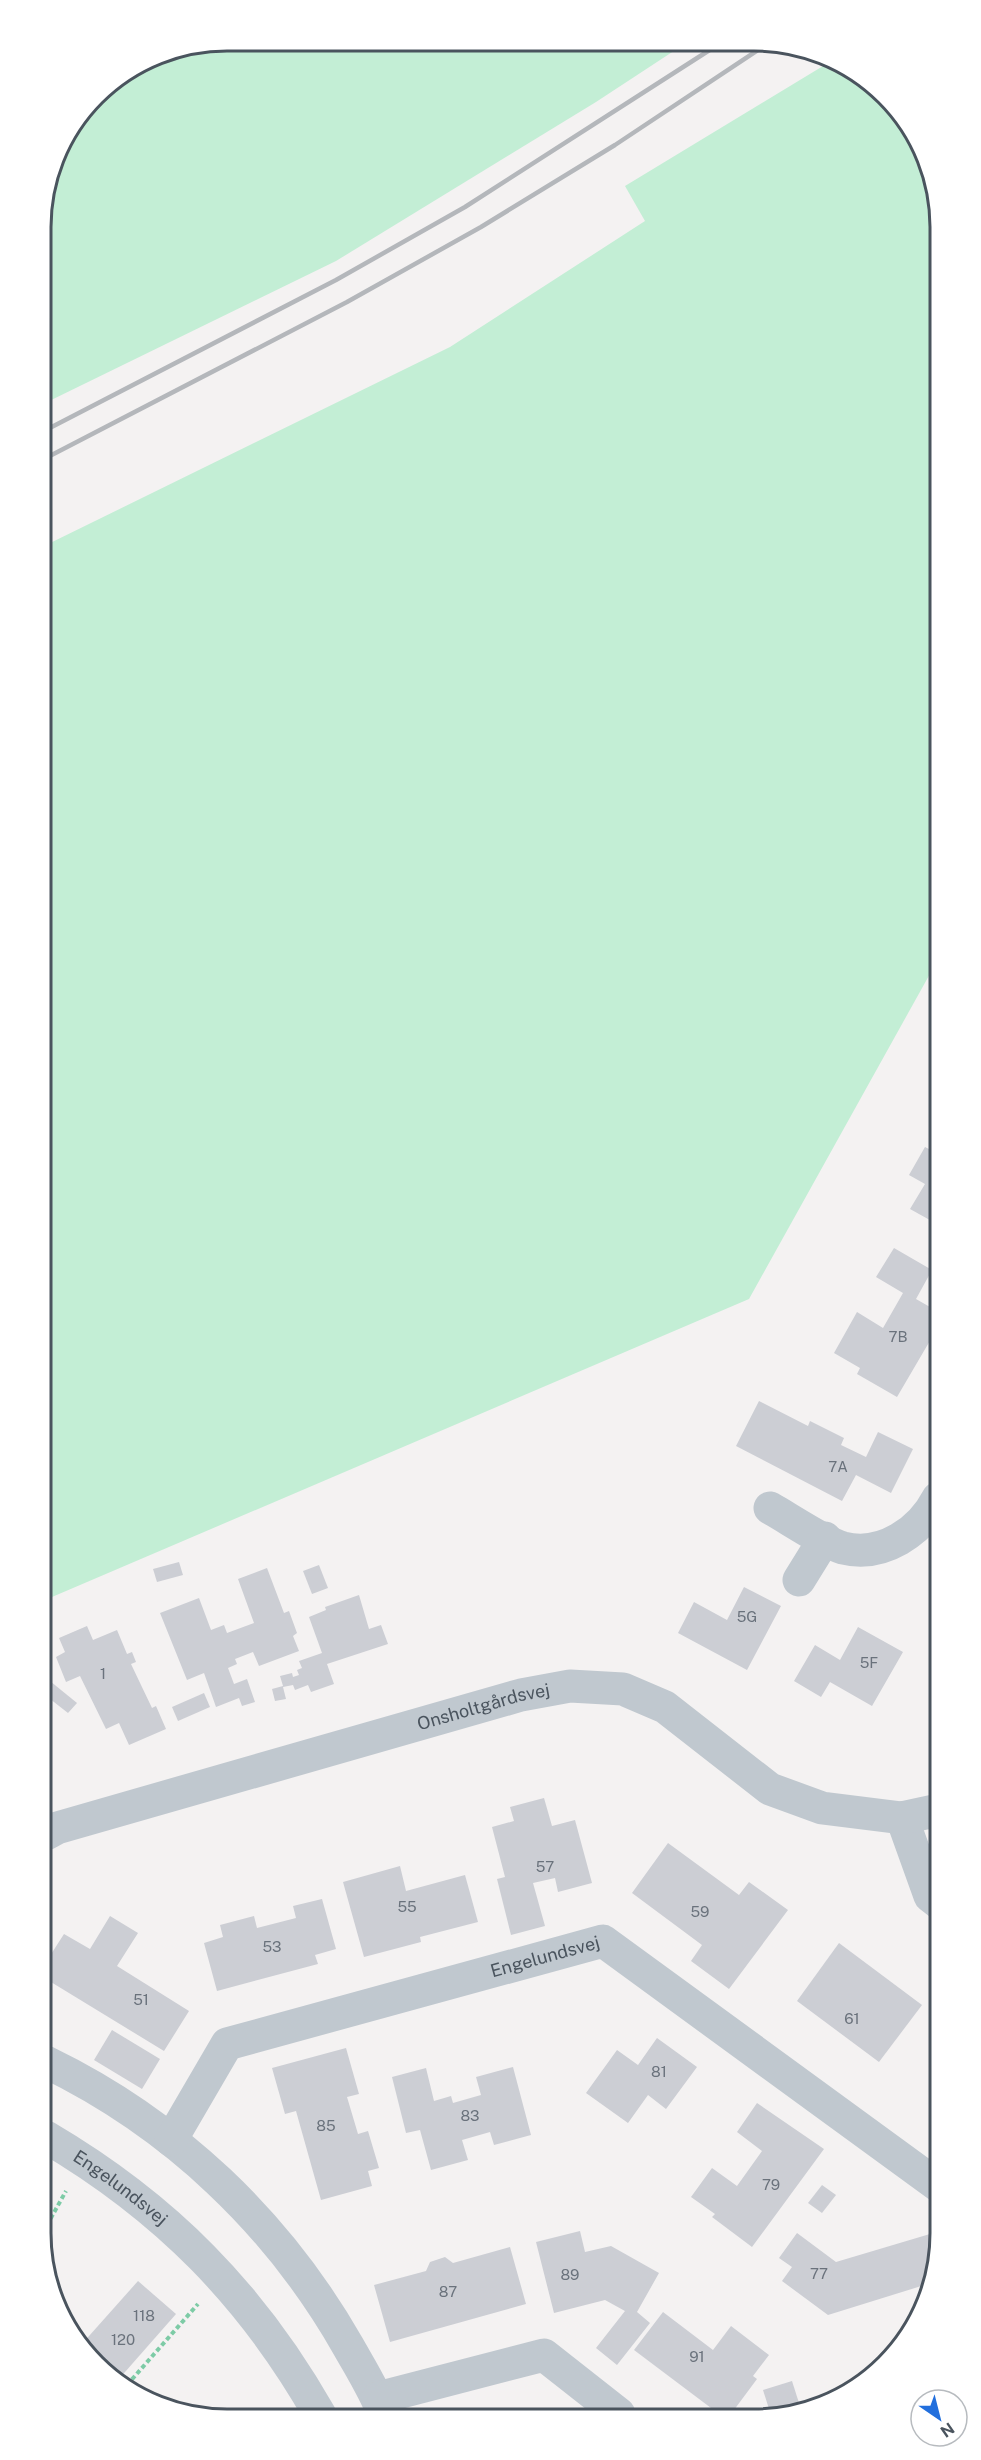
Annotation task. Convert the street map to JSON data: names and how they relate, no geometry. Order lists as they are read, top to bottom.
{
  "streets": {
    "street": ["Onsholtgårdsvej", "Engelundsvej"]
  },
  "house_numbers": [
    "7B",
    "7A",
    "5G",
    "5F",
    "1",
    "57",
    "55",
    "59",
    "53",
    "51",
    "61",
    "81",
    "83",
    "85",
    "79",
    "77",
    "89",
    "87",
    "118",
    "120",
    "91"
  ],
  "north": "bottom right"
}
